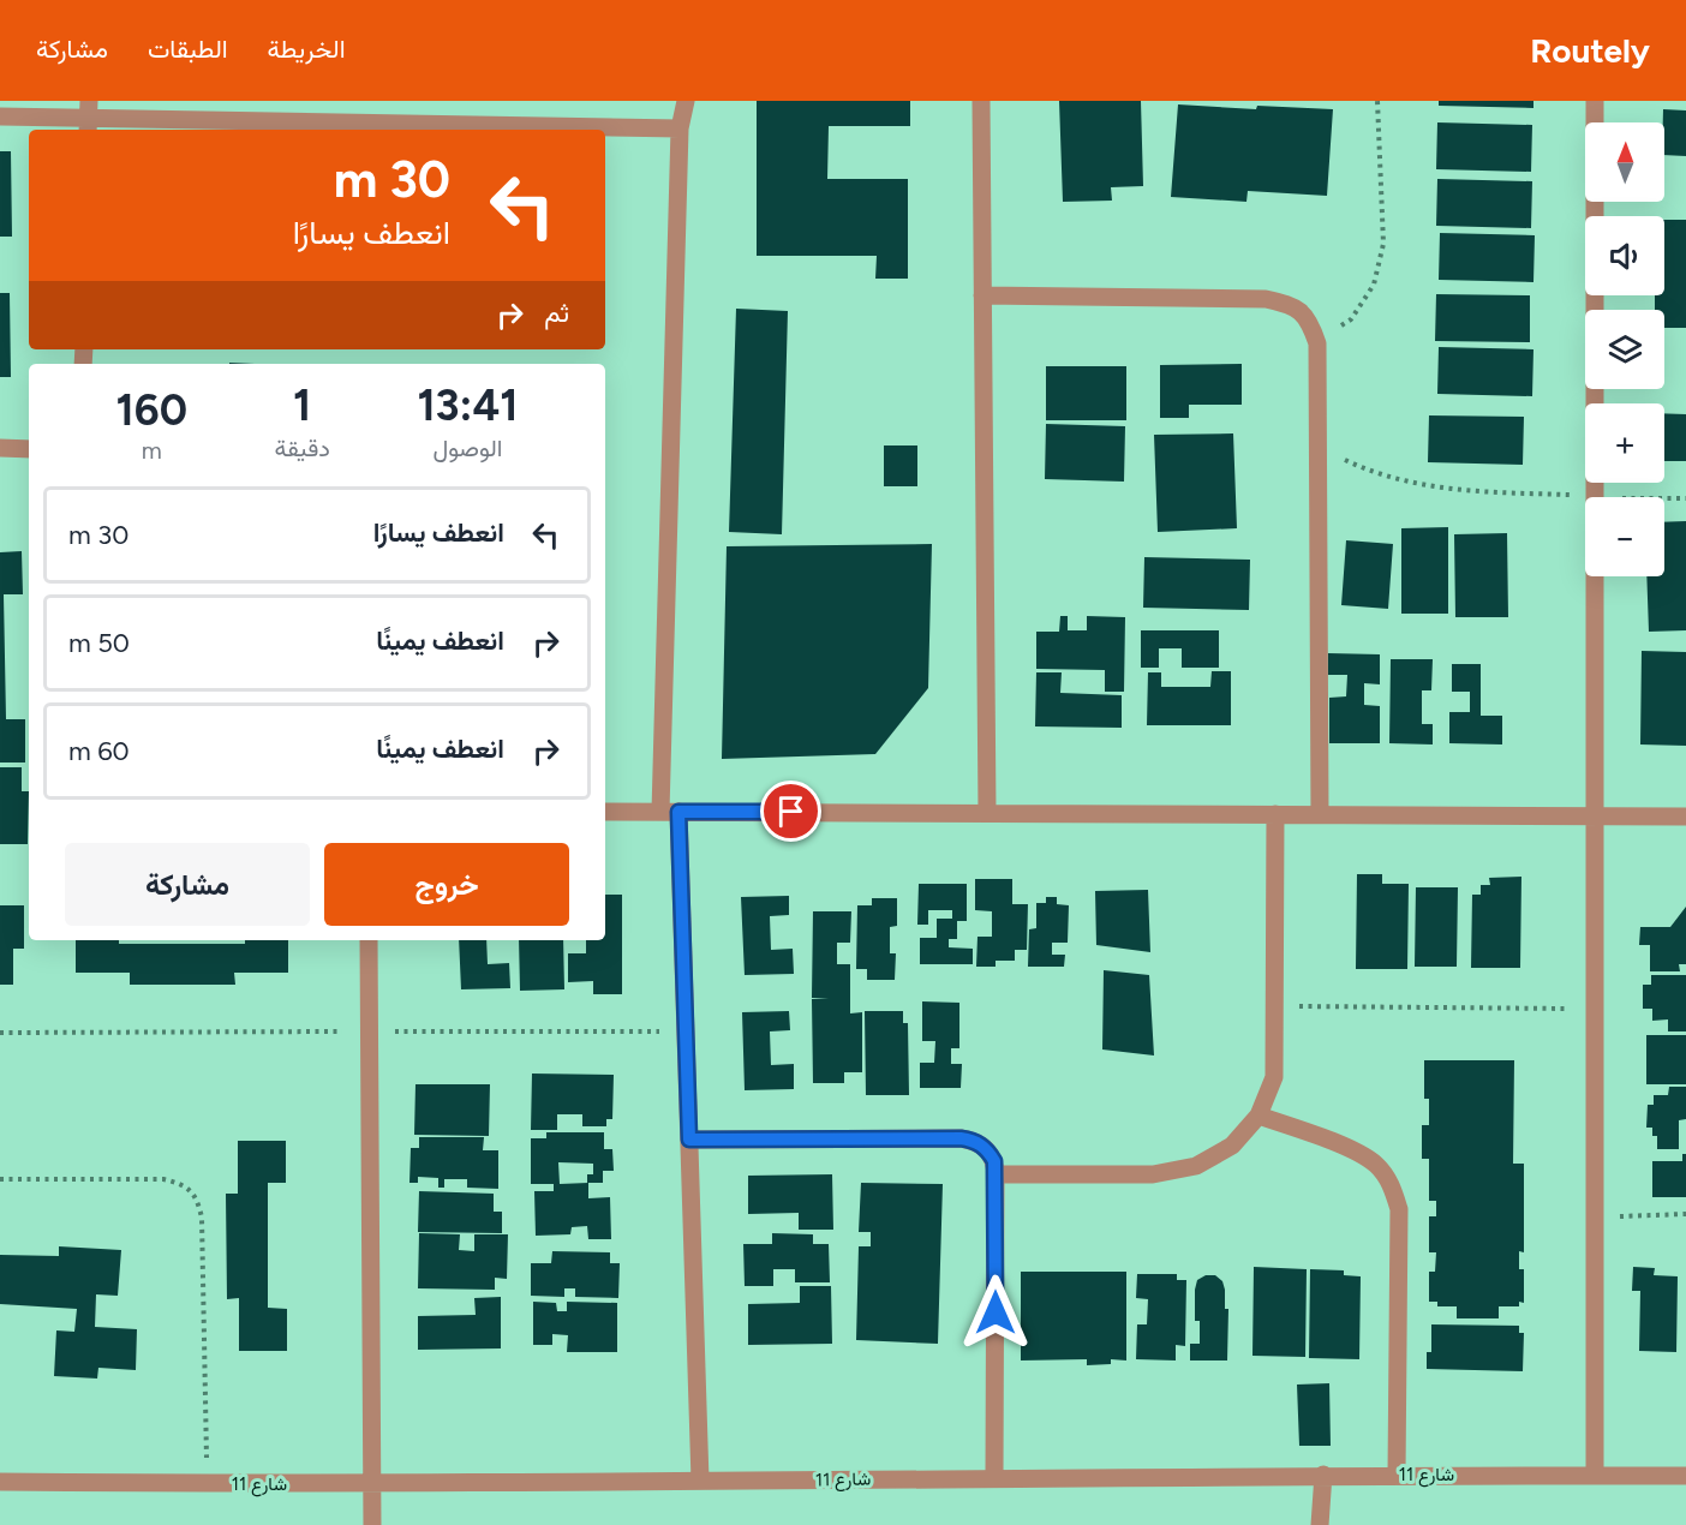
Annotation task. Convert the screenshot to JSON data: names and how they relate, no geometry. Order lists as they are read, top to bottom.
{
  "streets": {
    "street": ["شارع 11"]
  },
  "north": "top",
  "page": {
    "header": "Routely",
    "nav": ["الخريطة", "الطبقات", "مشاركة"],
    "map_buttons": ["+", "−"],
    "turn": ["30 m", "انعطف يسارًا"],
    "then": "ثم",
    "eta": [
      "13:41",
      "الوصول",
      "1",
      "دقيقة",
      "160",
      "m"
    ],
    "list": [
      {
        "name": "انعطف يسارًا",
        "value": "30 m"
      },
      {
        "name": "انعطف يمينًا",
        "value": "50 m"
      },
      {
        "name": "انعطف يمينًا",
        "value": "60 m"
      }
    ],
    "buttons": ["خروج", "مشاركة"]
  }
}
